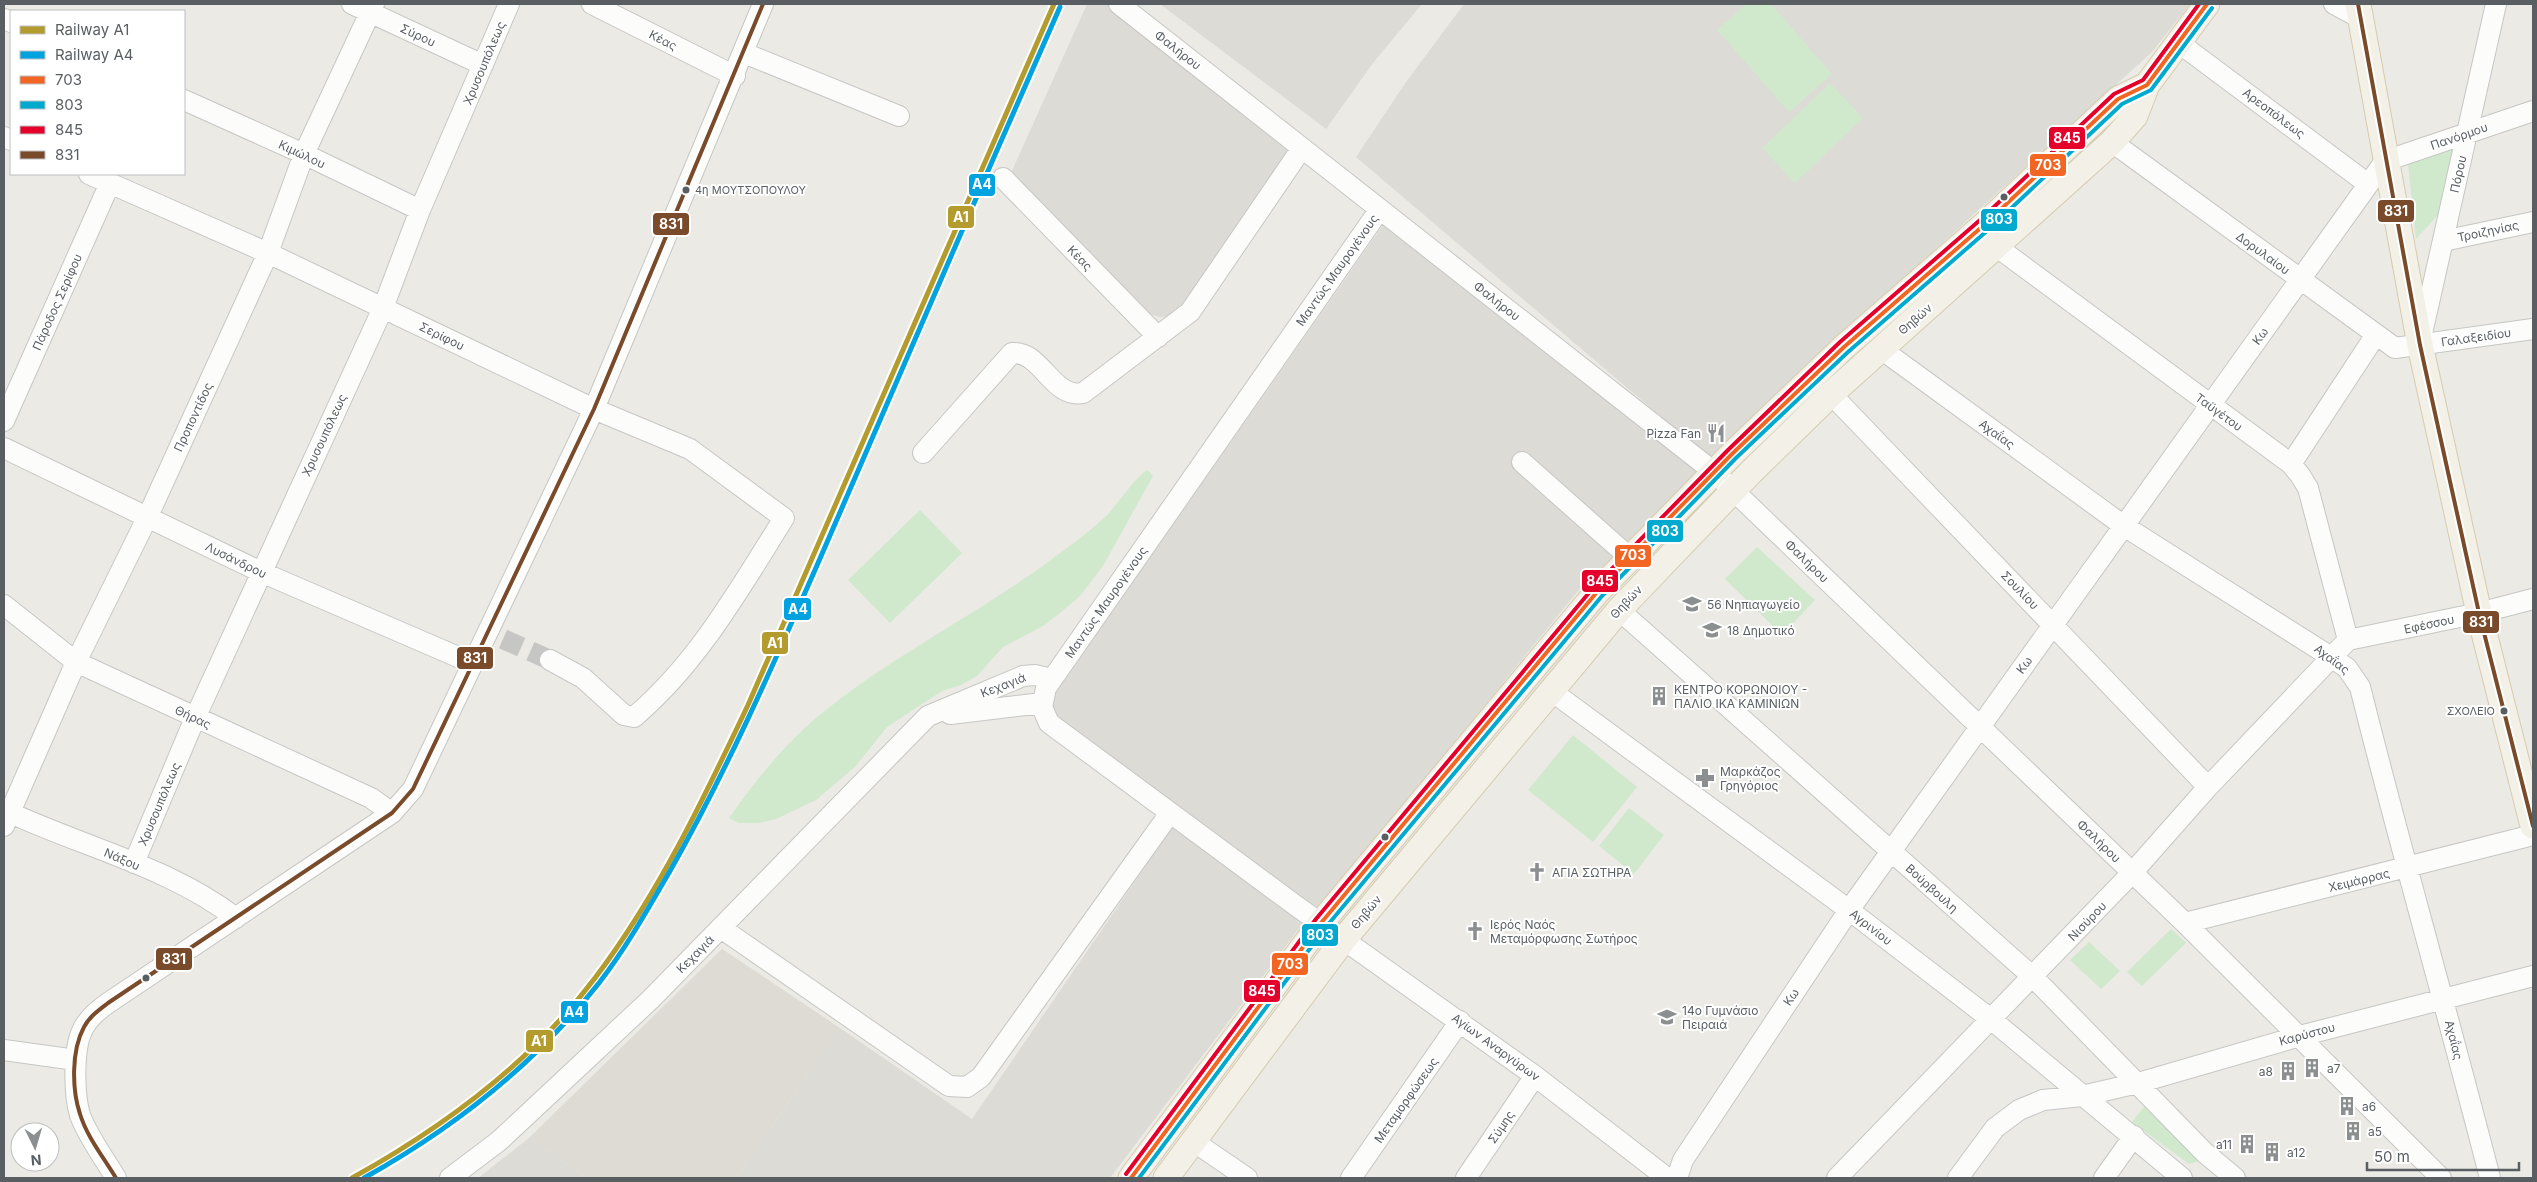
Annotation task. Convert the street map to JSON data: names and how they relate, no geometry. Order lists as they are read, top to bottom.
{
  "streets": {
    "main road": ["Θηβών"],
    "street": [
      "Σύρου",
      "Κέας",
      "Φαλήρου",
      "Χρυσουπόλεως",
      "Αρεοπόλεως",
      "Πανόρμου",
      "Κιμώλου",
      "Πόρου",
      "Τροιζηνίας",
      "Δορυλαίου",
      "Μαντώς Μαυρογένους",
      "Πάροδος Σερίφου",
      "Σερίφου",
      "Κω",
      "Γαλαξειδίου",
      "Ταϋγέτου",
      "Προποντίδος",
      "Αχαΐας",
      "Λυσάνδρου",
      "Σουλίου",
      "Εφέσσου",
      "Κεχαγιά",
      "Θήρας",
      "Νάξου",
      "Χειμάρρας",
      "Βούρβουλη",
      "Νισύρου",
      "Αγρινίου",
      "Καρύστου",
      "Αγίων Αναργύρων",
      "Μεταμορφώσεως",
      "Σύμης"
    ]
  },
  "crossings": [
    ["Σύρου", "Χρυσουπόλεως"],
    ["Σύρου", "Προποντίδος"],
    ["Φαλήρου", "Μαντώς Μαυρογένους"],
    ["Φαλήρου", "Θηβών"],
    ["Φαλήρου", "Κω"],
    ["Φαλήρου", "Χειμάρρας"],
    ["Φαλήρου", "Νισύρου"],
    ["Φαλήρου", "Καρύστου"],
    ["Χρυσουπόλεως", "Κιμώλου"],
    ["Χρυσουπόλεως", "Σερίφου"],
    ["Χρυσουπόλεως", "Λυσάνδρου"],
    ["Χρυσουπόλεως", "Θήρας"],
    ["Χρυσουπόλεως", "Νάξου"],
    ["Αρεοπόλεως", "Θηβών"],
    ["Αρεοπόλεως", "Κω"],
    ["Πανόρμου", "Πόρου"],
    ["Πανόρμου", "Κω"],
    ["Κιμώλου", "Προποντίδος"],
    ["Πόρου", "Τροιζηνίας"],
    ["Πόρου", "Δορυλαίου"],
    ["Πόρου", "Γαλαξειδίου"],
    ["Δορυλαίου", "Θηβών"],
    ["Δορυλαίου", "Κω"],
    ["Δορυλαίου", "Γαλαξειδίου"],
    ["Μαντώς Μαυρογένους", "Κεχαγιά"],
    ["Πάροδος Σερίφου", "Σερίφου"],
    ["Θηβών", "Ταϋγέτου"],
    ["Θηβών", "Αχαΐας"],
    ["Θηβών", "Σουλίου"],
    ["Θηβών", "Βούρβουλη"],
    ["Θηβών", "Αγρινίου"],
    ["Θηβών", "Αγίων Αναργύρων"],
    ["Σερίφου", "Προποντίδος"],
    ["Κω", "Ταϋγέτου"],
    ["Κω", "Αχαΐας"],
    ["Κω", "Σουλίου"],
    ["Κω", "Βούρβουλη"],
    ["Κω", "Αγρινίου"],
    ["Ταϋγέτου", "Εφέσσου"],
    ["Προποντίδος", "Λυσάνδρου"],
    ["Προποντίδος", "Θήρας"],
    ["Προποντίδος", "Νάξου"],
    ["Αχαΐας", "Χειμάρρας"],
    ["Αχαΐας", "Νισύρου"],
    ["Αχαΐας", "Καρύστου"],
    ["Σουλίου", "Νισύρου"],
    ["Βούρβουλη", "Νισύρου"],
    ["Βούρβουλη", "Καρύστου"],
    ["Νισύρου", "Αγρινίου"],
    ["Αγρινίου", "Καρύστου"],
    ["Αγίων Αναργύρων", "Μεταμορφώσεως"],
    ["Αγίων Αναργύρων", "Σύμης"]
  ],
  "places": {
    "other": ["4η ΜΟΥΤΣΟΠΟΥΛΟΥ", "ΣΧΟΛΕΙΟ"],
    "restaurant": ["Pizza Fan"],
    "school or university": ["56 Νηπιαγωγείο", "18 Δημοτικό", "14ο Γυμνάσιο Πειραιά"],
    "building": [
      "ΚΕΝΤΡΟ ΚΟΡΩΝΟΙΟΥ - ΠΑΛΙΟ ΙΚΑ ΚΑΜΙΝΙΩΝ",
      "a7",
      "a8",
      "a6",
      "a5",
      "a11",
      "a12"
    ],
    "pharmacy": ["Μαρκάζος Γρηγόριος"],
    "church": ["ΑΓΙΑ ΣΩΤΗΡΑ", "Ιερός Ναός Μεταμόρφωσης Σωτήρος"]
  },
  "lines": [
    "rail line A1",
    "transit line 703",
    "transit line 845",
    "transit line 831",
    "rail line A4",
    "transit line 803"
  ],
  "legend": [
    "Railway A1",
    "Railway A4",
    "703",
    "803",
    "845",
    "831"
  ],
  "scale_bar": "50 m",
  "north": "bottom"
}
